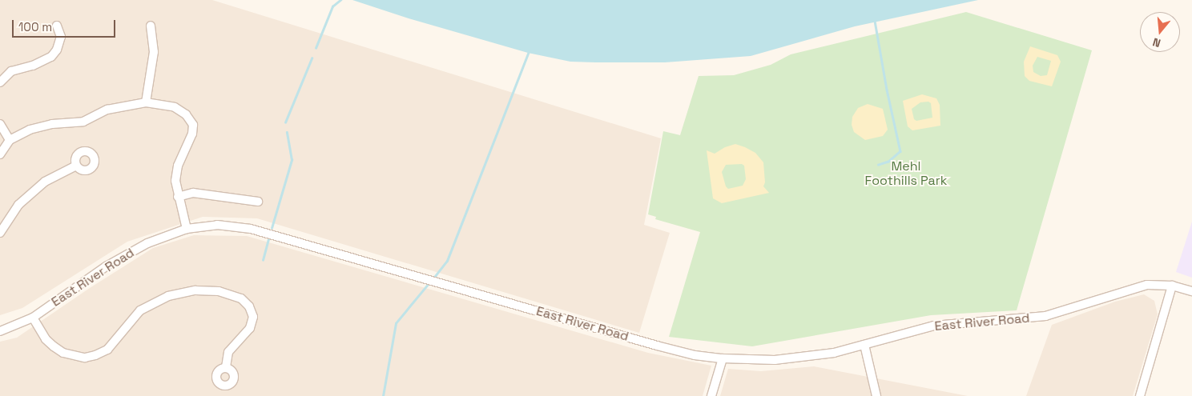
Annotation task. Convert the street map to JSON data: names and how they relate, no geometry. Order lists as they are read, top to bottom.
{
  "streets": {
    "street": ["East River Road"]
  },
  "parks": ["Mehl Foothills Park"],
  "scale_bar": "100 m",
  "north": "bottom"
}
